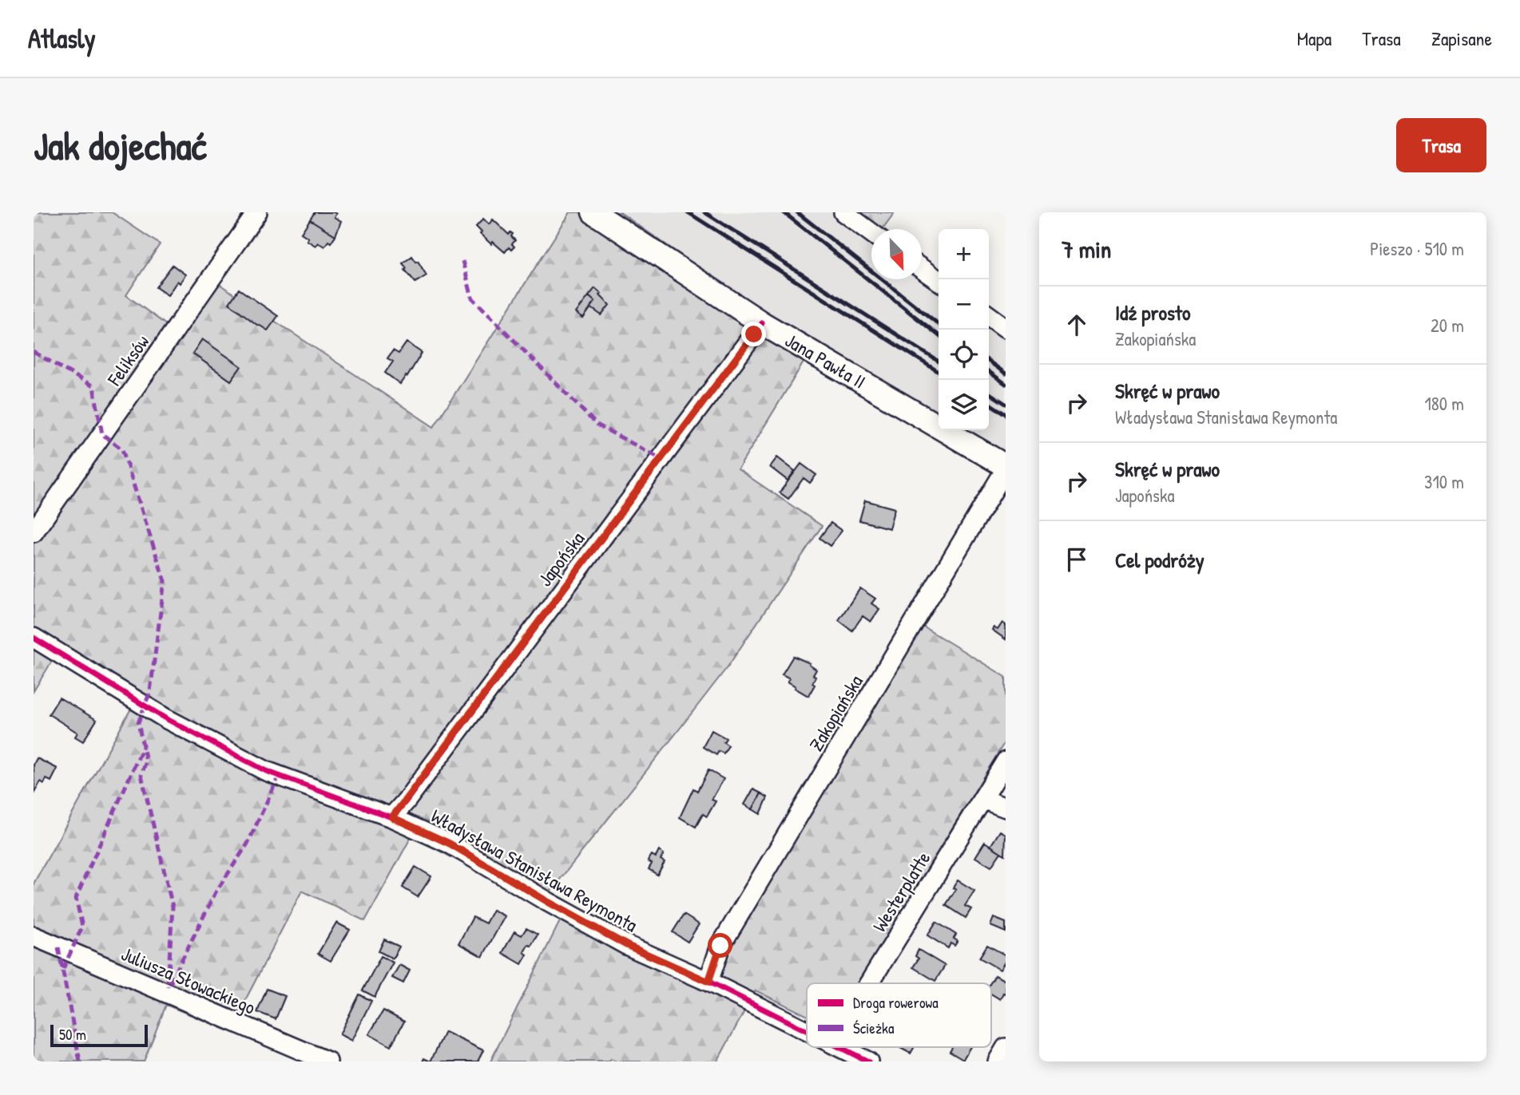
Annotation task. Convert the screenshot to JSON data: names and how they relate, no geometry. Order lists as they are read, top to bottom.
{
  "streets": {
    "main road": ["Jana Pawła II"],
    "street": [
      "Feliksów",
      "Japońska",
      "Zakopiańska",
      "Władysława Stanisława Reymonta",
      "Westerplatte",
      "Juliusza Słowackiego"
    ]
  },
  "crossings": [
    ["Jana Pawła II", "Japońska"],
    ["Jana Pawła II", "Zakopiańska"],
    ["Japońska", "Władysława Stanisława Reymonta"],
    ["Zakopiańska", "Władysława Stanisława Reymonta"]
  ],
  "legend": ["Droga rowerowa", "Ścieżka"],
  "scale_bar": "50 m",
  "north": "bottom right",
  "page": {
    "header": "Atlasly",
    "nav": ["Mapa", "Trasa", "Zapisane"],
    "buttons": "Trasa",
    "title": "Jak dojechać",
    "heading": ["7 min", "Pieszo · 510 m"],
    "map_buttons": ["+", "−"],
    "list": [
      ["Idź prosto", "Zakopiańska", "20 m"],
      ["Skręć w prawo", "Władysława Stanisława Reymonta", "180 m"],
      ["Skręć w prawo", "Japońska", "310 m"],
      "Cel podróży"
    ],
    "scale": "50 m"
  }
}
